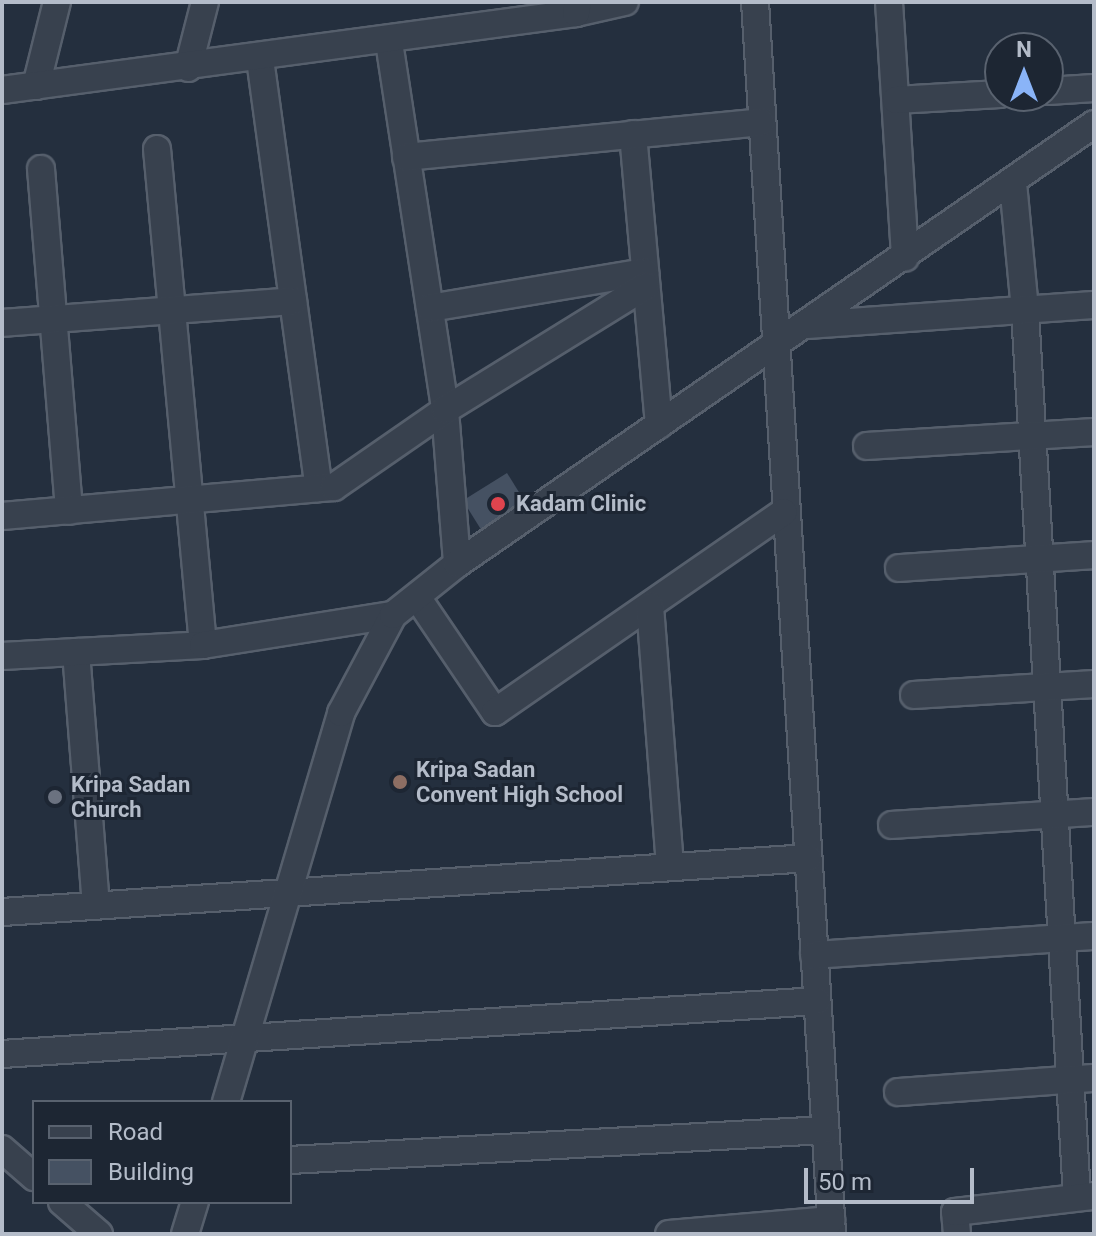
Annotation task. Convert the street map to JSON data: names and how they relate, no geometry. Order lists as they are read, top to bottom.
{
  "places": ["Kadam Clinic", "Kripa Sadan Convent High School", "Kripa Sadan Church"],
  "legend": ["Road", "Building"],
  "scale_bar": "50 m",
  "north": "top"
}
